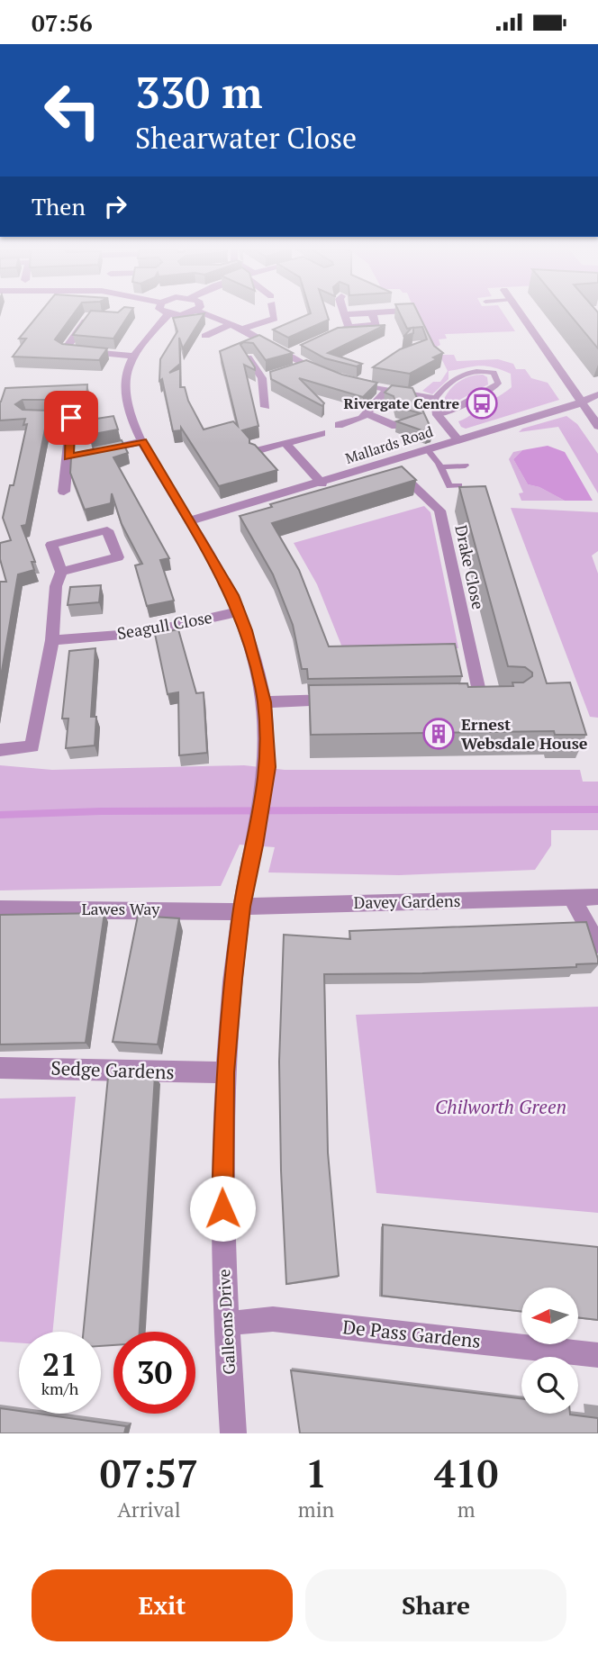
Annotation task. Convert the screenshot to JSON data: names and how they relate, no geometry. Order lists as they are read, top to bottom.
{
  "streets": {
    "street": [
      "Mallards Road",
      "Drake Close",
      "Seagull Close",
      "Davey Gardens",
      "Lawes Way",
      "Sedge Gardens",
      "Galleons Drive",
      "De Pass Gardens"
    ]
  },
  "crossings": [
    ["Mallards Road", "Drake Close"],
    ["Mallards Road", "Galleons Drive"],
    ["Seagull Close", "Galleons Drive"],
    ["Davey Gardens", "Lawes Way"],
    ["Davey Gardens", "Galleons Drive"],
    ["Lawes Way", "Galleons Drive"],
    ["Sedge Gardens", "Galleons Drive"],
    ["Galleons Drive", "De Pass Gardens"]
  ],
  "parks": ["Chilworth Green"],
  "places": {
    "bus stop": ["Rivergate Centre"],
    "building": ["Ernest Websdale House"]
  },
  "north": "left",
  "page": {
    "status": "07:56",
    "turn": ["330 m", "Shearwater Close"],
    "then": "Then",
    "speed": "21 km/h",
    "limit": "30",
    "eta": [
      "07:57",
      "Arrival",
      "1",
      "min",
      "410",
      "m"
    ],
    "buttons": ["Exit", "Share"]
  }
}
